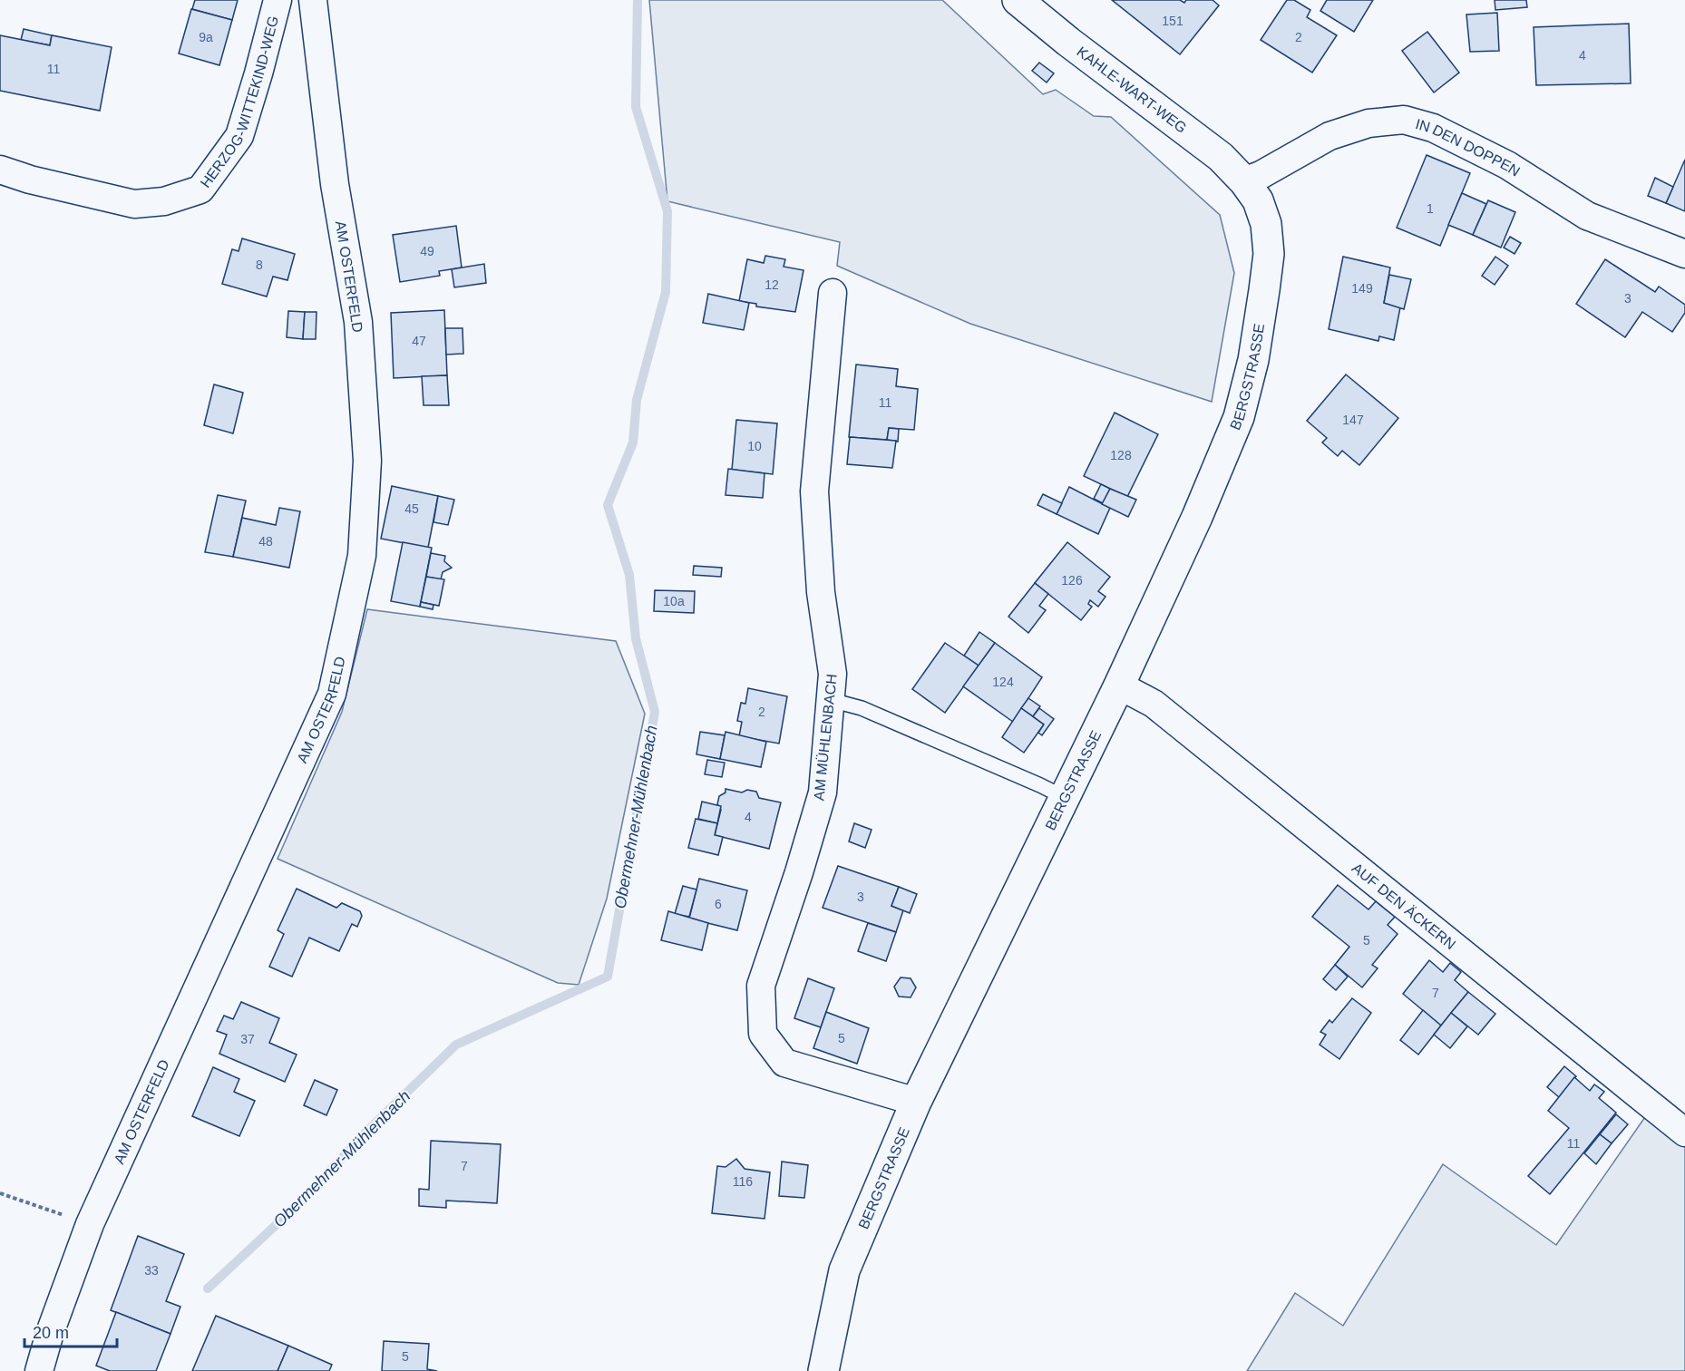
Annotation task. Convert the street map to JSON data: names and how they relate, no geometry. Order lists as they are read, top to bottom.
{
  "streets": {
    "street": [
      "KAHLE-WART-WEG",
      "HERZOG-WITTEKIND-WEG",
      "IN DEN DOPPEN",
      "AM OSTERFELD",
      "BERGSTRASSE",
      "AM MÜHLENBACH",
      "AUF DEN ÄCKERN"
    ]
  },
  "crossings": [
    ["KAHLE-WART-WEG", "IN DEN DOPPEN"],
    ["KAHLE-WART-WEG", "BERGSTRASSE"],
    ["IN DEN DOPPEN", "BERGSTRASSE"],
    ["BERGSTRASSE", "AM MÜHLENBACH"],
    ["BERGSTRASSE", "AUF DEN ÄCKERN"]
  ],
  "water": ["Obermehner-Mühlenbach"],
  "house_numbers": [
    "151",
    "9a",
    "2",
    "4",
    "11",
    "1",
    "49",
    "8",
    "12",
    "149",
    "3",
    "47",
    "11",
    "147",
    "10",
    "128",
    "45",
    "48",
    "126",
    "10a",
    "124",
    "2",
    "4",
    "3",
    "6",
    "5",
    "7",
    "5",
    "37",
    "11",
    "7",
    "116",
    "33",
    "5"
  ],
  "scale_bar": "20 m"
}
